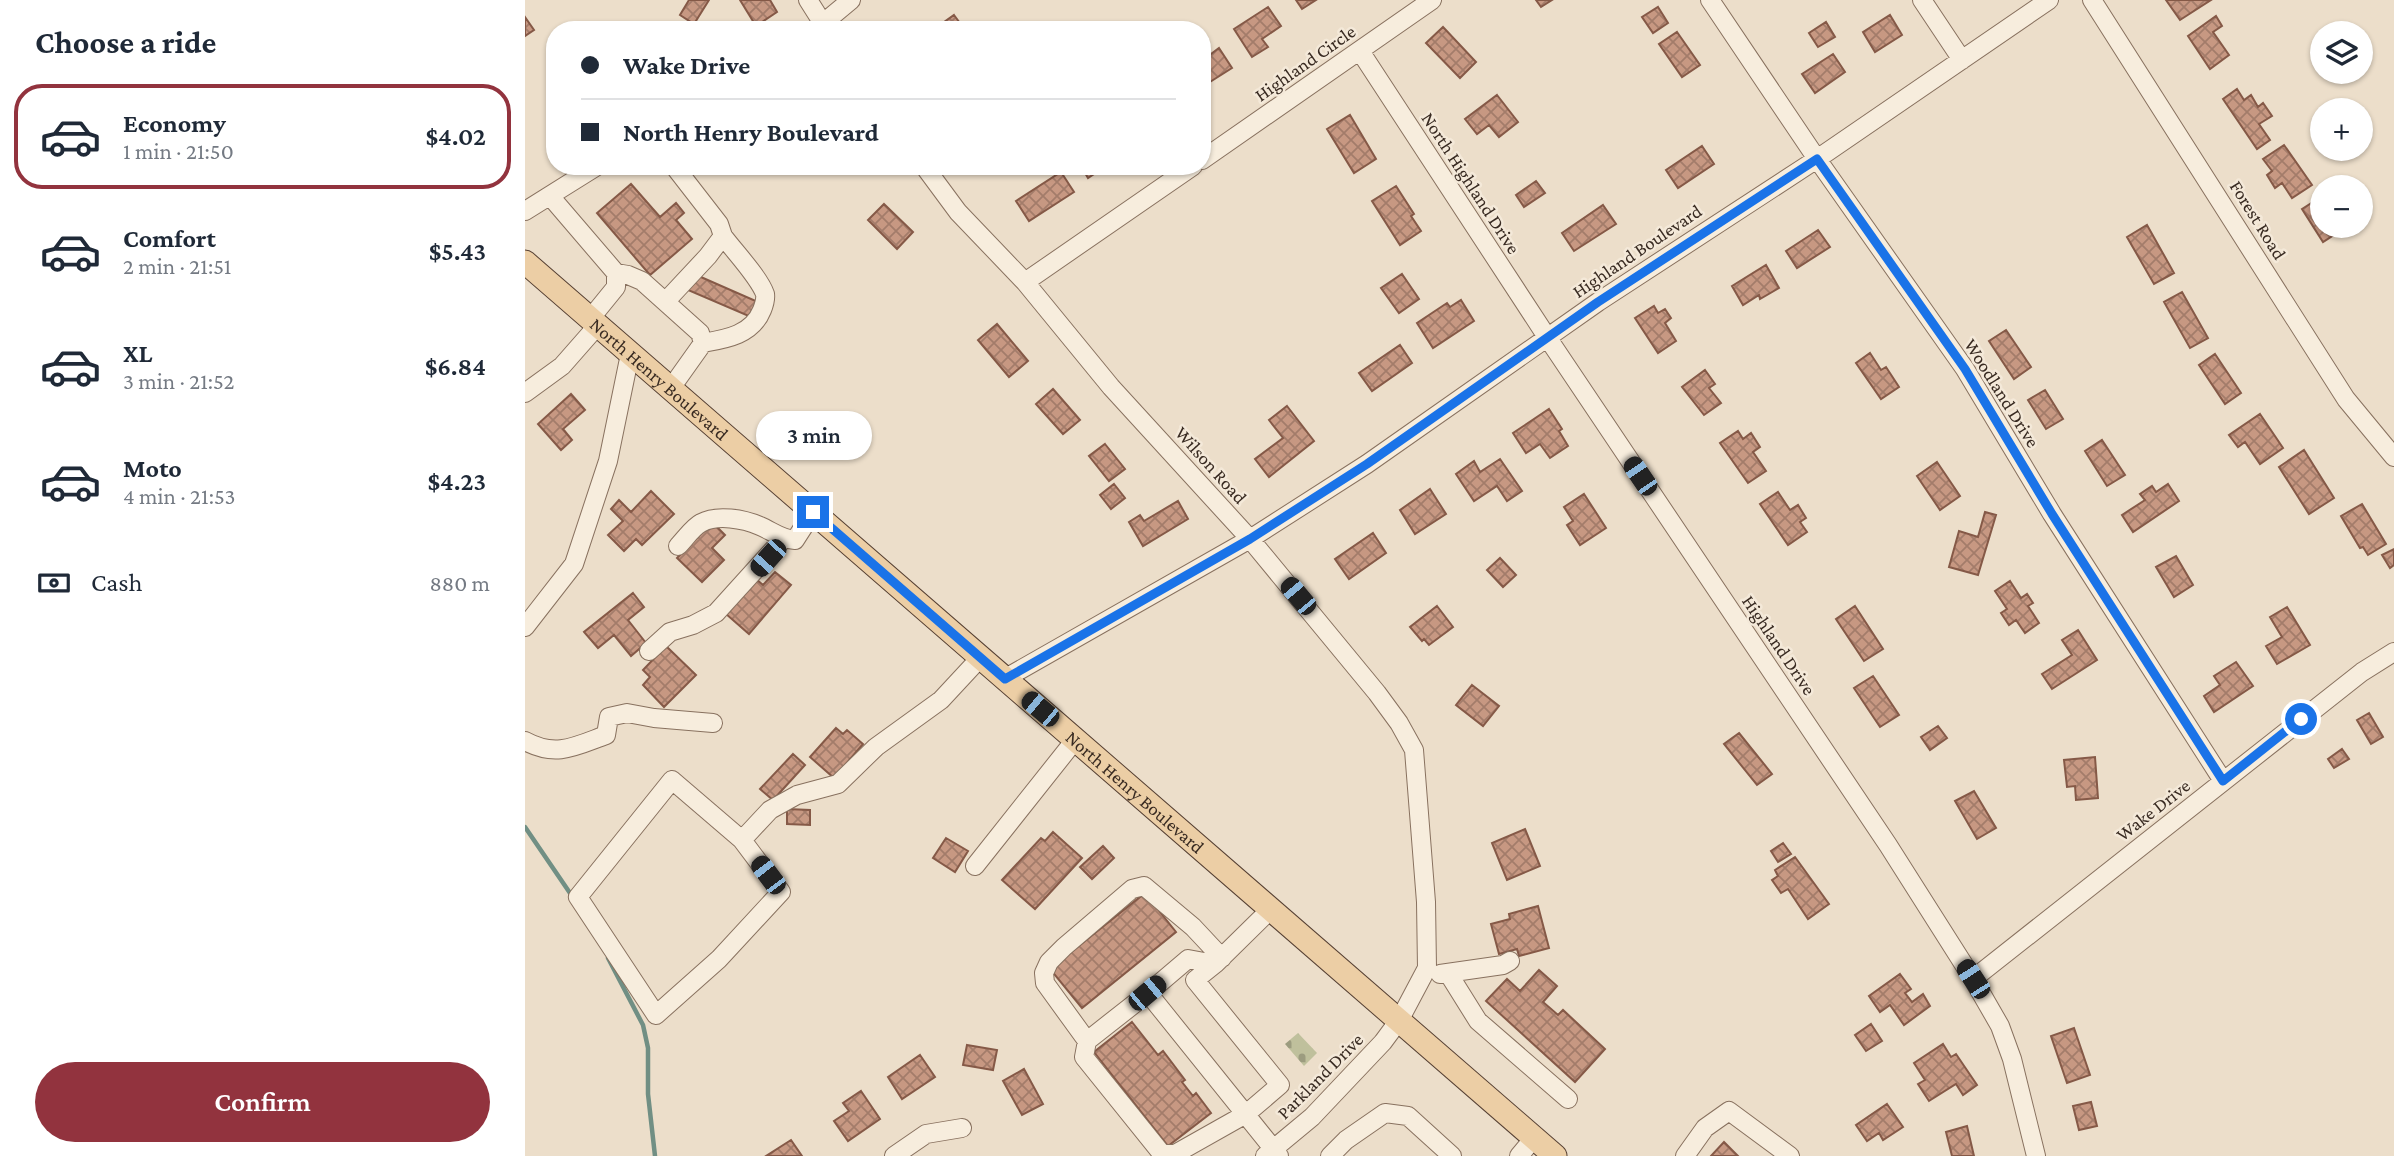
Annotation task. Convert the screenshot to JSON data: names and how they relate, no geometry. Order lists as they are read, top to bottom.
{
  "streets": {
    "main road": ["North Henry Boulevard"],
    "street": [
      "Highland Circle",
      "North Highland Drive",
      "Forest Road",
      "Highland Boulevard",
      "Woodland Drive",
      "Wilson Road",
      "Highland Drive",
      "Wake Drive",
      "Parkland Drive"
    ]
  },
  "crossings": [
    ["Highland Circle", "North Highland Drive"],
    ["North Highland Drive", "Highland Boulevard"],
    ["North Highland Drive", "Highland Drive"],
    ["Highland Boulevard", "North Henry Boulevard"],
    ["Highland Boulevard", "Woodland Drive"],
    ["Highland Boulevard", "Wilson Road"],
    ["Highland Boulevard", "Highland Drive"],
    ["North Henry Boulevard", "Wilson Road"],
    ["North Henry Boulevard", "Parkland Drive"],
    ["Woodland Drive", "Wake Drive"],
    ["Wilson Road", "Parkland Drive"],
    ["Highland Drive", "Wake Drive"]
  ],
  "page": {
    "heading": "Choose a ride",
    "map_buttons": ["+", "−"],
    "banner": ["Wake Drive", "North Henry Boulevard"],
    "list": [
      {
        "name": "Economy",
        "note": "1 min · 21:50",
        "value": "$4.02"
      },
      {
        "name": "Comfort",
        "note": "2 min · 21:51",
        "value": "$5.43"
      },
      {
        "name": "XL",
        "note": "3 min · 21:52",
        "value": "$6.84"
      },
      {
        "name": "Moto",
        "note": "4 min · 21:53",
        "value": "$4.23"
      }
    ],
    "bubble": "3 min",
    "pay": ["Cash", "880 m"],
    "buttons": "Confirm"
  }
}
